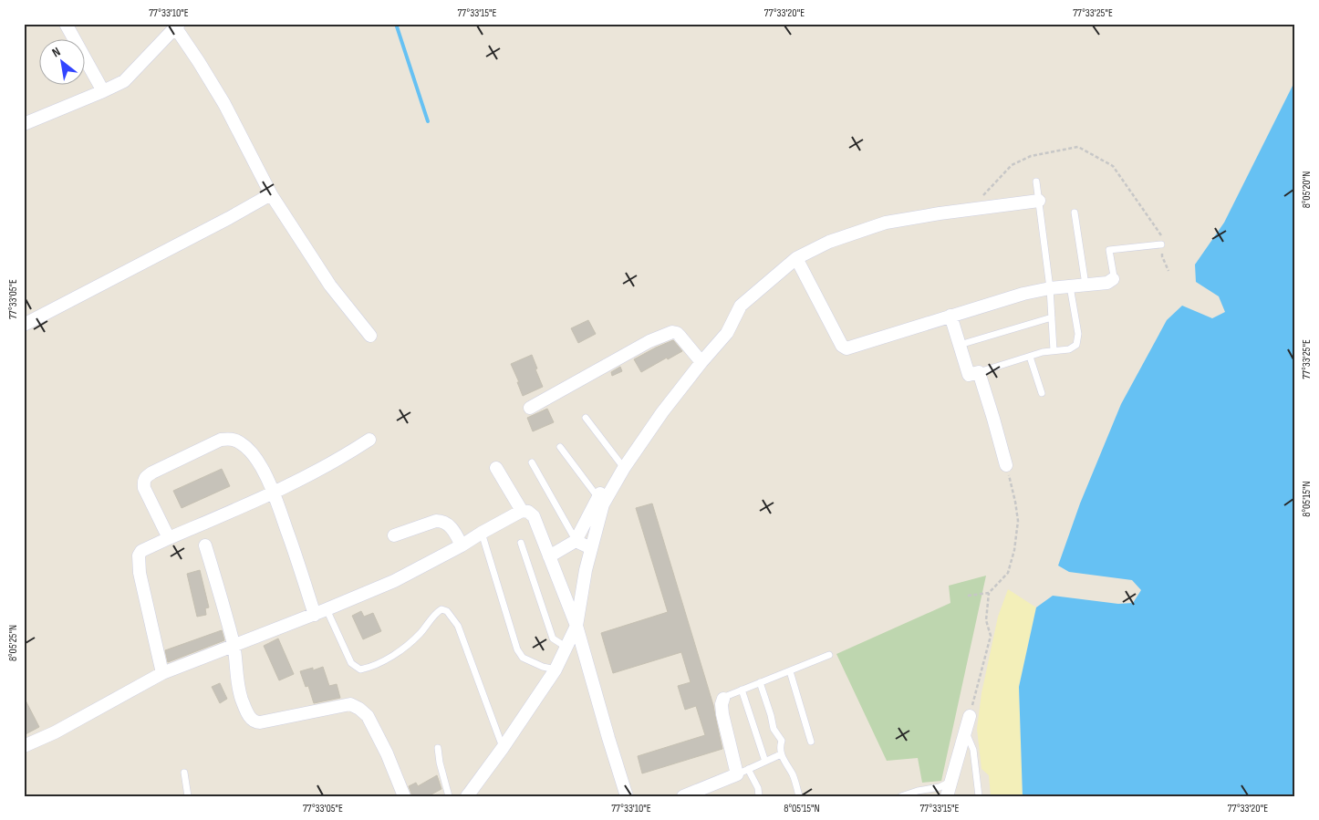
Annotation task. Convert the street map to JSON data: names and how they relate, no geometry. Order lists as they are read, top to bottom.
{
  "north": "top left",
  "coordinates": [
    "77°33'10\"E",
    "77°33'15\"E",
    "77°33'20\"E",
    "77°33'25\"E",
    "8°05'20\"N",
    "77°33'05\"E",
    "8°05'15\"N",
    "8°05'25\"N"
  ]
}
